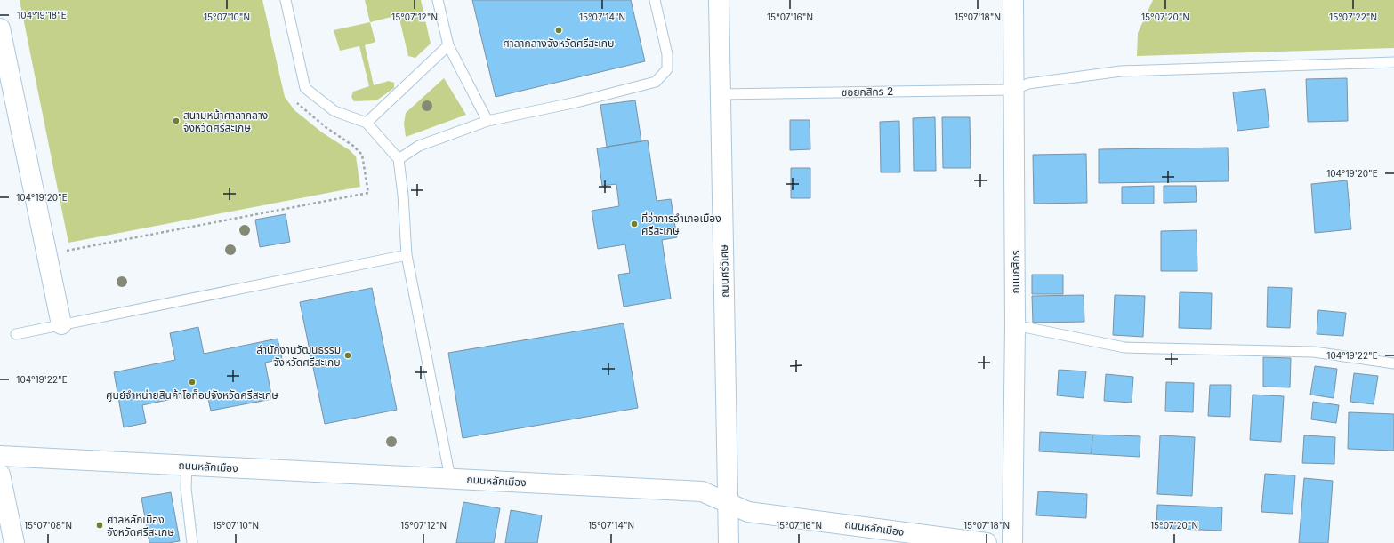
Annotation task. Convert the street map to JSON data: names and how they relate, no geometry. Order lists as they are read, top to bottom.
{
  "streets": {
    "street": ["ถนนศรีวิเศษ", "ถนนกสิกร", "ถนนหลักเมือง"],
    "lane": ["ซอยกสิกร 2"]
  },
  "crossings": [
    ["ซอยกสิกร 2", "ถนนศรีวิเศษ"],
    ["ซอยกสิกร 2", "ถนนกสิกร"],
    ["ถนนศรีวิเศษ", "ถนนหลักเมือง"]
  ],
  "places": [
    "ศาลากลางจังหวัดศรีสะเกษ",
    "สนามหน้าศาลากลาง จังหวัดศรีสะเกษ",
    "ที่ว่าการอำเภอเมือง ศรีสะเกษ",
    "สำนักงานวัฒนธรรม จังหวัดศรีสะเกษ",
    "ศูนย์จำหน่ายสินค้าโอท็อปจังหวัดศรีสะเกษ",
    "ศาลหลักเมือง จังหวัดศรีสะเกษ"
  ],
  "coordinates": [
    "104°19'18\"E",
    "15°07'10\"N",
    "15°07'12\"N",
    "15°07'14\"N",
    "15°07'16\"N",
    "15°07'18\"N",
    "15°07'20\"N",
    "15°07'22\"N",
    "104°19'20\"E",
    "104°19'22\"E",
    "15°07'08\"N"
  ]
}
